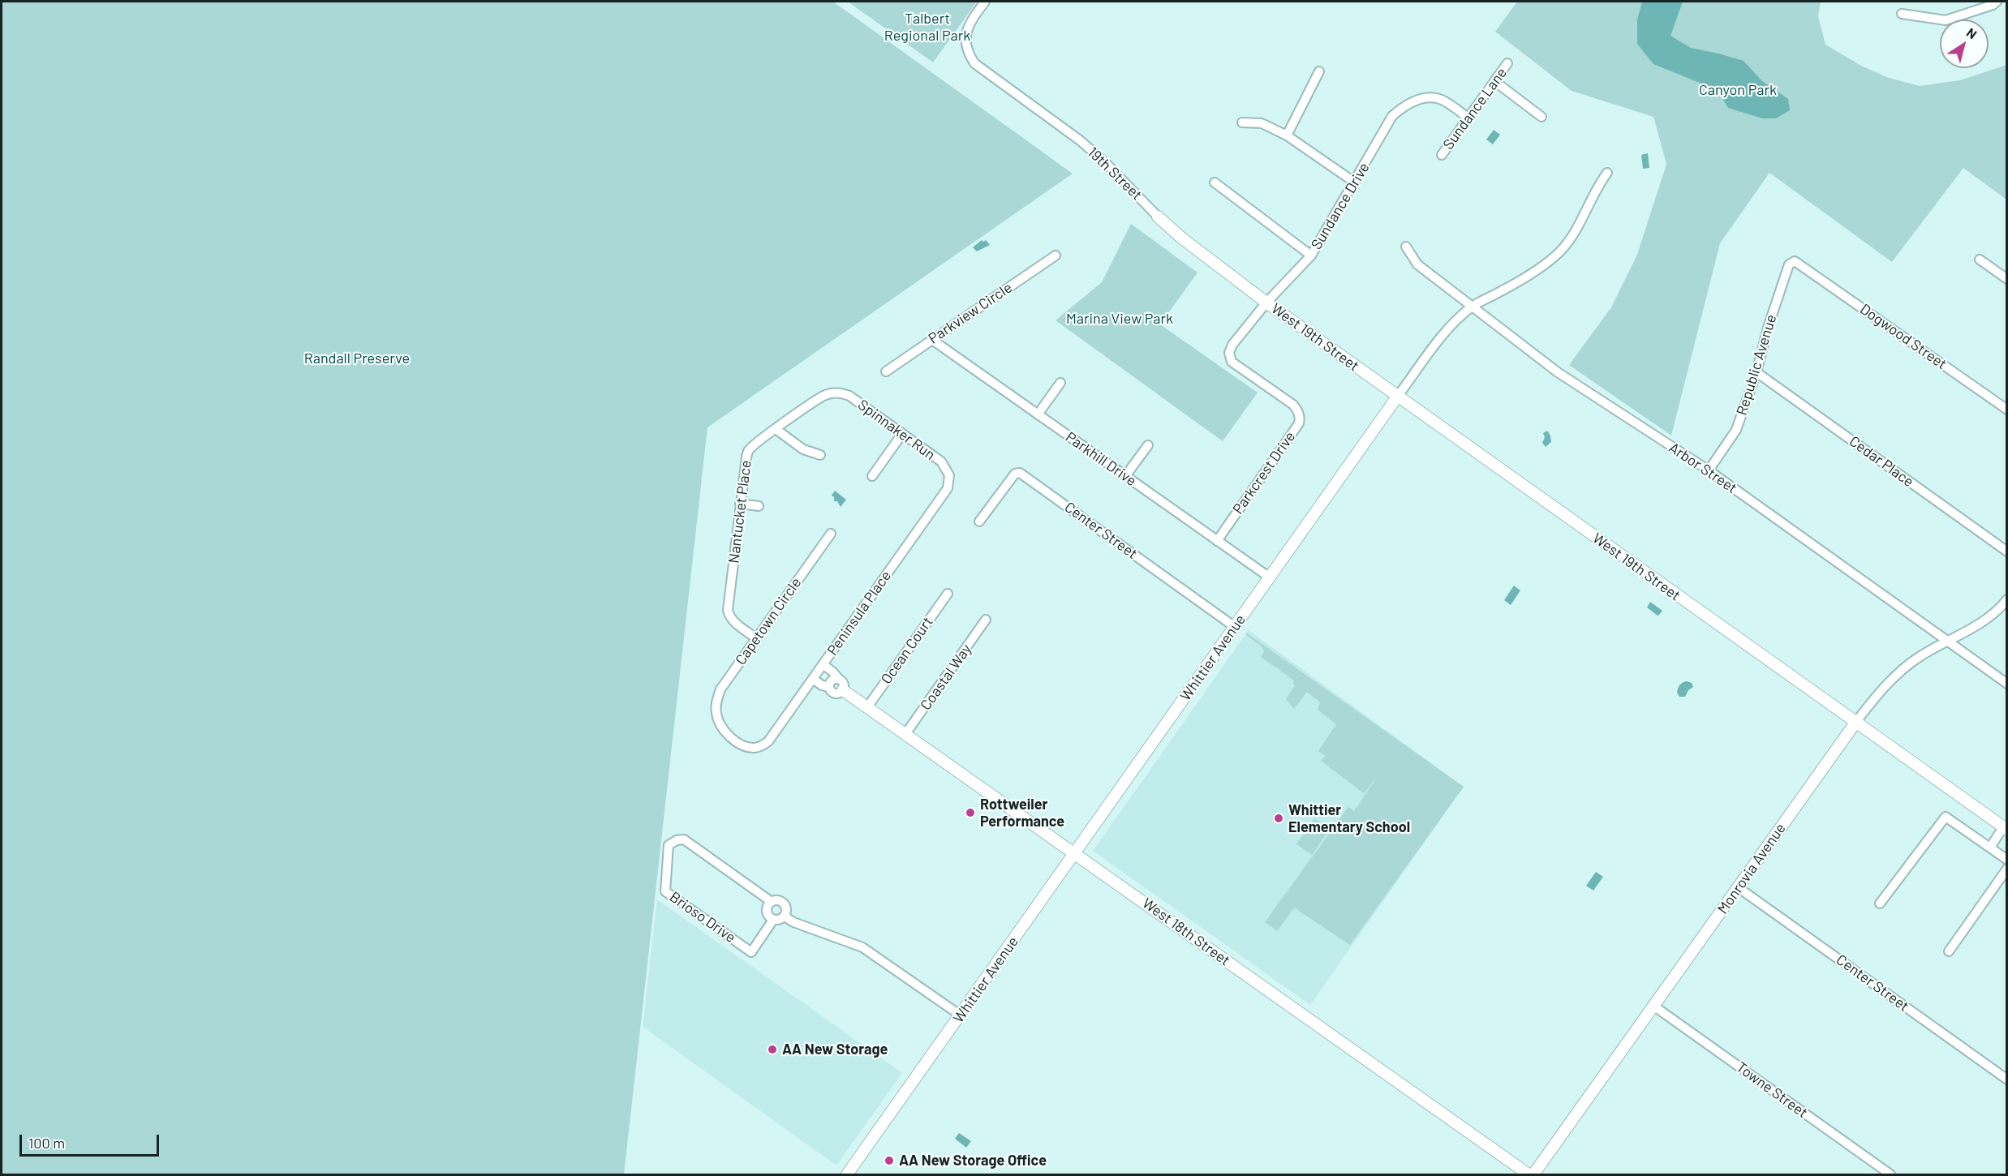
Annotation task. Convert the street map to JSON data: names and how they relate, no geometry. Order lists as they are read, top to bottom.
{
  "streets": {
    "street": [
      "Sundance Lane",
      "19th Street",
      "Sundance Drive",
      "Parkview Circle",
      "Dogwood Street",
      "West 19th Street",
      "Republic Avenue",
      "Spinnaker Run",
      "Parkhill Drive",
      "Cedar Place",
      "Arbor Street",
      "Parkcrest Drive",
      "Nantucket Place",
      "Center Street",
      "Peninsula Place",
      "Capetown Circle",
      "Ocean Court",
      "Whittier Avenue",
      "Coastal Way",
      "Monrovia Avenue",
      "Brioso Drive",
      "West 18th Street",
      "Towne Street"
    ]
  },
  "crossings": [
    ["Sundance Lane", "Sundance Drive"],
    ["19th Street", "Sundance Drive"],
    ["19th Street", "West 19th Street"],
    ["19th Street", "Parkcrest Drive"],
    ["Sundance Drive", "West 19th Street"],
    ["Sundance Drive", "Parkcrest Drive"],
    ["Parkview Circle", "Parkhill Drive"],
    ["Dogwood Street", "Republic Avenue"],
    ["West 19th Street", "Parkcrest Drive"],
    ["West 19th Street", "Whittier Avenue"],
    ["West 19th Street", "Monrovia Avenue"],
    ["Republic Avenue", "Cedar Place"],
    ["Republic Avenue", "Arbor Street"],
    ["Spinnaker Run", "Nantucket Place"],
    ["Spinnaker Run", "Peninsula Place"],
    ["Parkhill Drive", "Parkcrest Drive"],
    ["Parkhill Drive", "Whittier Avenue"],
    ["Arbor Street", "Whittier Avenue"],
    ["Arbor Street", "Monrovia Avenue"],
    ["Nantucket Place", "Capetown Circle"],
    ["Center Street", "Whittier Avenue"],
    ["Center Street", "Monrovia Avenue"],
    ["Peninsula Place", "Capetown Circle"],
    ["Peninsula Place", "West 18th Street"],
    ["Ocean Court", "West 18th Street"],
    ["Whittier Avenue", "West 18th Street"],
    ["Coastal Way", "West 18th Street"],
    ["Monrovia Avenue", "Towne Street"]
  ],
  "parks": [
    "Talbert Regional Park",
    "Canyon Park",
    "Marina View Park",
    "Randall Preserve"
  ],
  "places": [
    "Rottweiler Performance",
    "Whittier Elementary School",
    "AA New Storage",
    "AA New Storage Office"
  ],
  "scale_bar": "100 m",
  "north": "top right"
}
